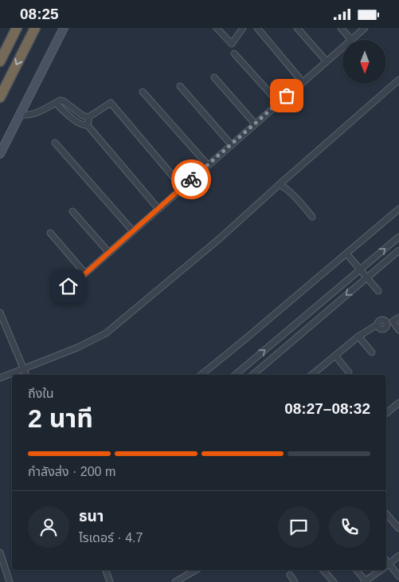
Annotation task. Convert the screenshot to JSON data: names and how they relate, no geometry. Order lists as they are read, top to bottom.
{
  "north": "bottom",
  "page": {
    "status": "08:25",
    "heading": ["2 นาที", "ถึงใน", "08:27–08:32"],
    "panel": ["ธนา", "ไรเดอร์ · 4.7"],
    "bar": "กำลังส่ง · 200 m"
  }
}
